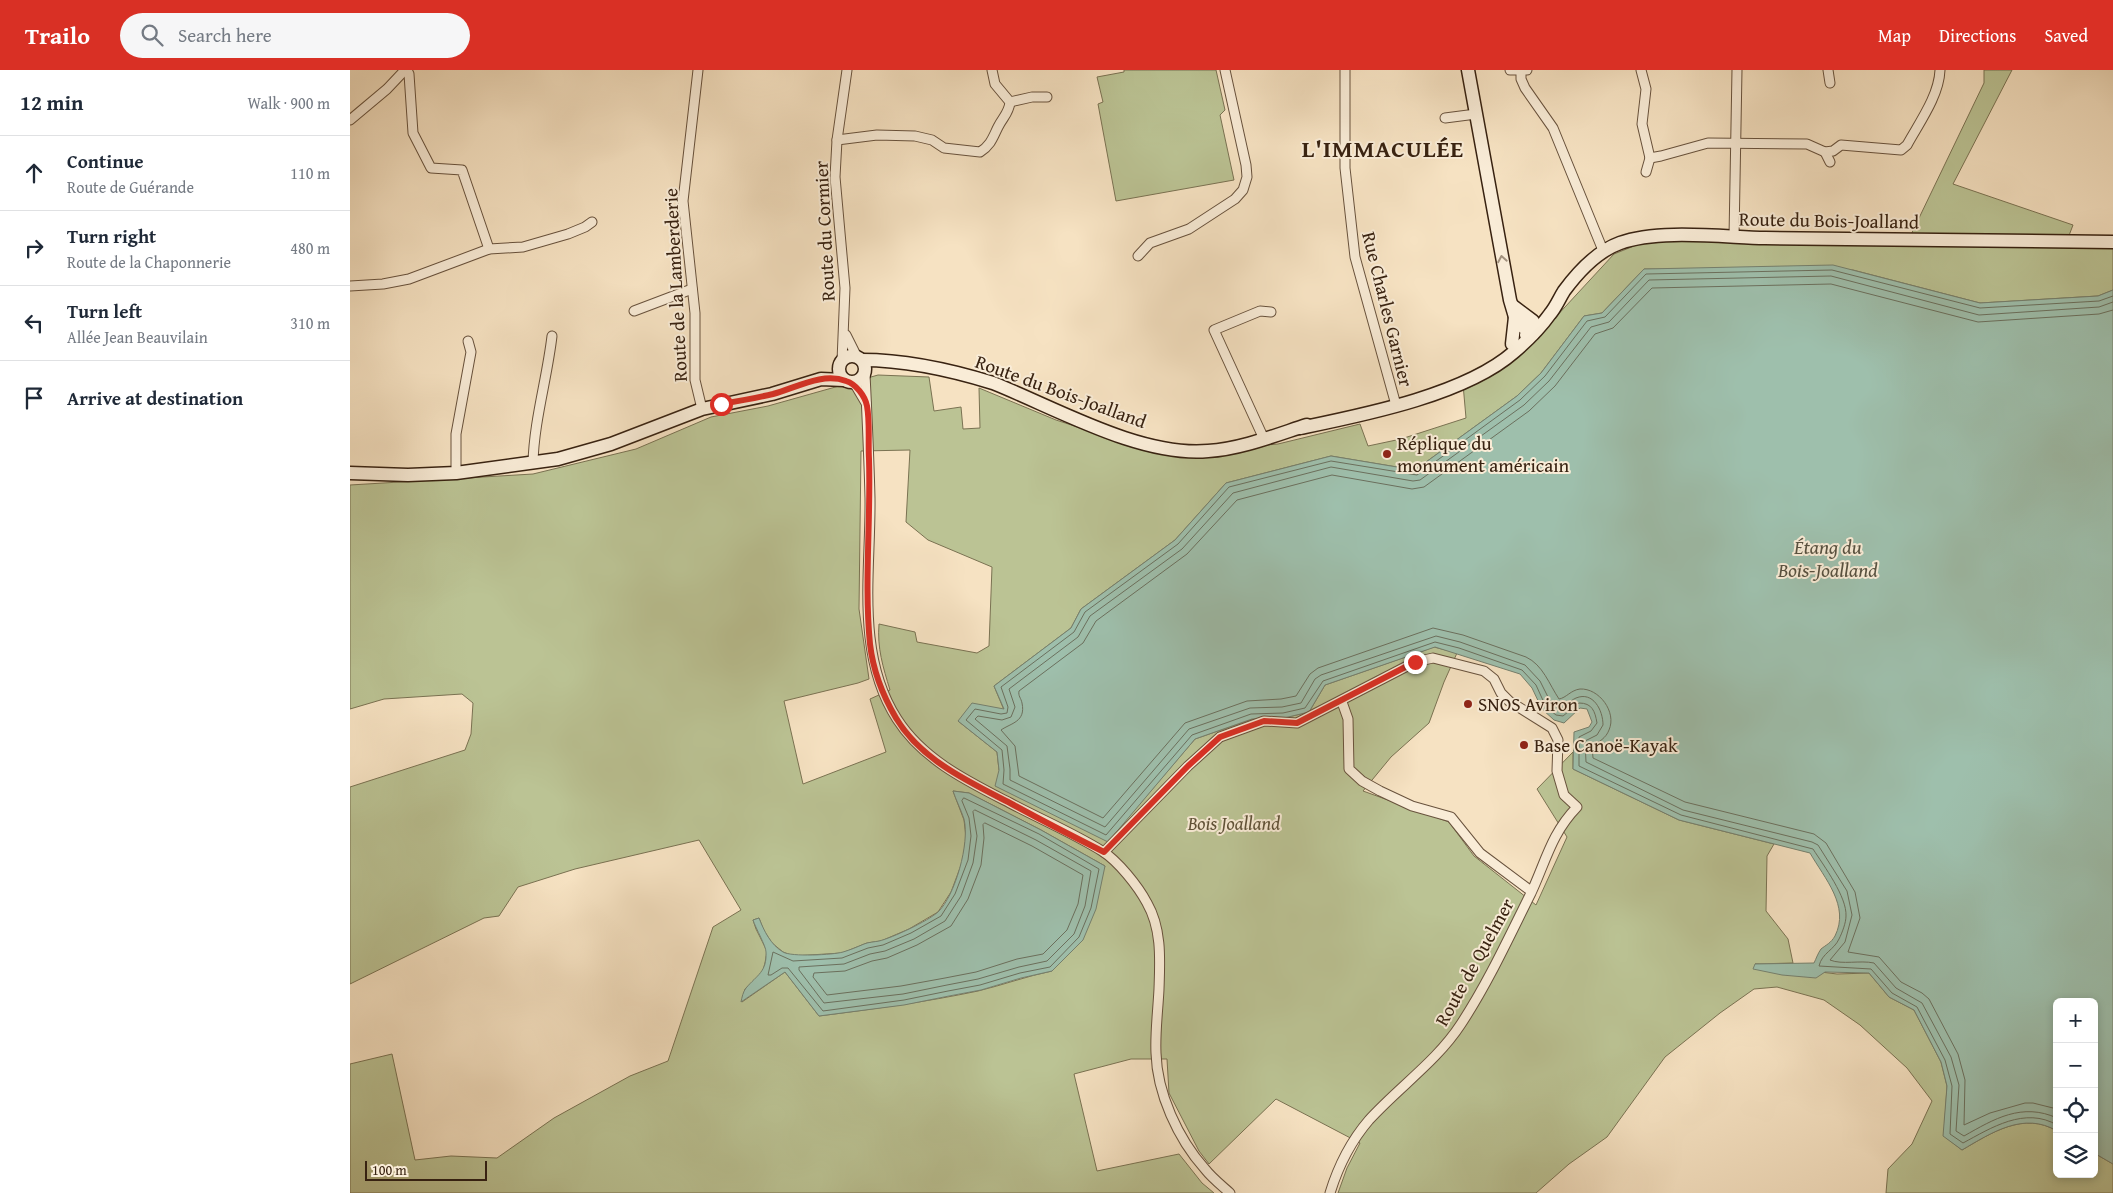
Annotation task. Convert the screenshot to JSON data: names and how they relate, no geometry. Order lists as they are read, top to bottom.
{
  "streets": {
    "street": [
      "Route du Bois-Joalland",
      "Route du Cormier",
      "Route de la Lamberderie",
      "Rue Charles Garnier",
      "Route de Quelmer"
    ]
  },
  "crossings": [
    ["Route du Bois-Joalland", "Route du Cormier"],
    ["Route du Bois-Joalland", "Rue Charles Garnier"]
  ],
  "districts": ["L'IMMACULÉE"],
  "water": ["Étang du Bois-Joalland"],
  "parks": ["Bois Joalland"],
  "places": ["Réplique du monument américain", "SNOS Aviron", "Base Canoë-Kayak"],
  "scale_bar": "100 m",
  "page": {
    "header": "Trailo",
    "search": "Search here",
    "nav": ["Map", "Directions", "Saved"],
    "heading": ["12 min", "Walk · 900 m"],
    "list": [
      ["Continue", "Route de Guérande", "110 m"],
      ["Turn right", "Route de la Chaponnerie", "480 m"],
      ["Turn left", "Allée Jean Beauvilain", "310 m"],
      "Arrive at destination"
    ],
    "map_buttons": ["+", "−"],
    "scale": "100 m"
  }
}
